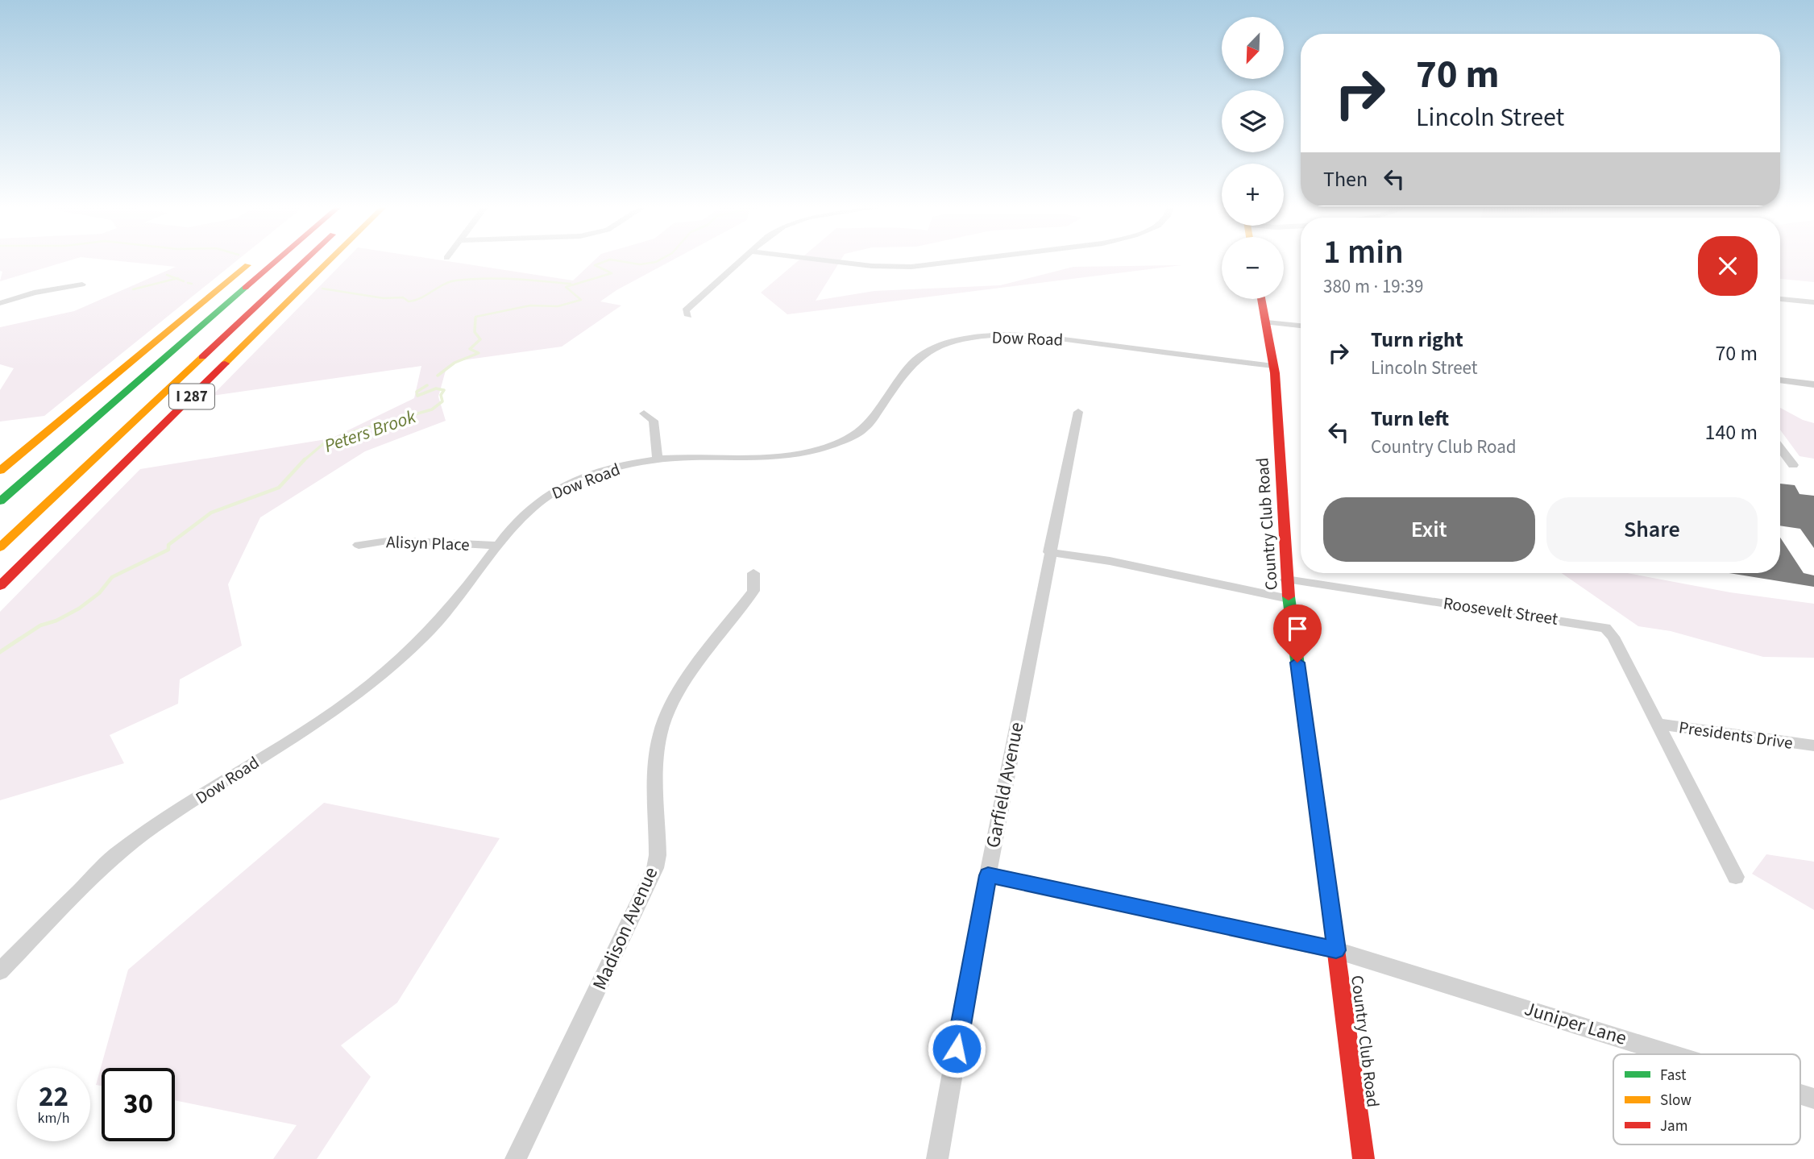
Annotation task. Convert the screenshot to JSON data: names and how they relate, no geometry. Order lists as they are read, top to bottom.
{
  "streets": {
    "main road": ["I 287", "Country Club Road"],
    "street": [
      "Dow Road",
      "Alisyn Place",
      "Roosevelt Street",
      "Presidents Drive",
      "Garfield Avenue",
      "Madison Avenue",
      "Juniper Lane"
    ]
  },
  "crossings": [
    ["Dow Road", "Country Club Road"],
    ["Dow Road", "Alisyn Place"],
    ["Country Club Road", "Roosevelt Street"],
    ["Country Club Road", "Juniper Lane"],
    ["Roosevelt Street", "Presidents Drive"],
    ["Garfield Avenue", "Juniper Lane"]
  ],
  "water": ["Peters Brook"],
  "legend": ["Fast", "Slow", "Jam"],
  "north": "bottom left",
  "page": {
    "map_buttons": ["+", "−"],
    "turn": ["70 m", "Lincoln Street"],
    "then": "Then",
    "heading": ["1 min", "380 m · 19:39"],
    "list": [
      {
        "name": "Turn right",
        "note": "Lincoln Street",
        "value": "70 m"
      },
      {
        "name": "Turn left",
        "note": "Country Club Road",
        "value": "140 m"
      }
    ],
    "buttons": ["Exit", "Share"],
    "speed": "22 km/h",
    "limit": "30"
  }
}
